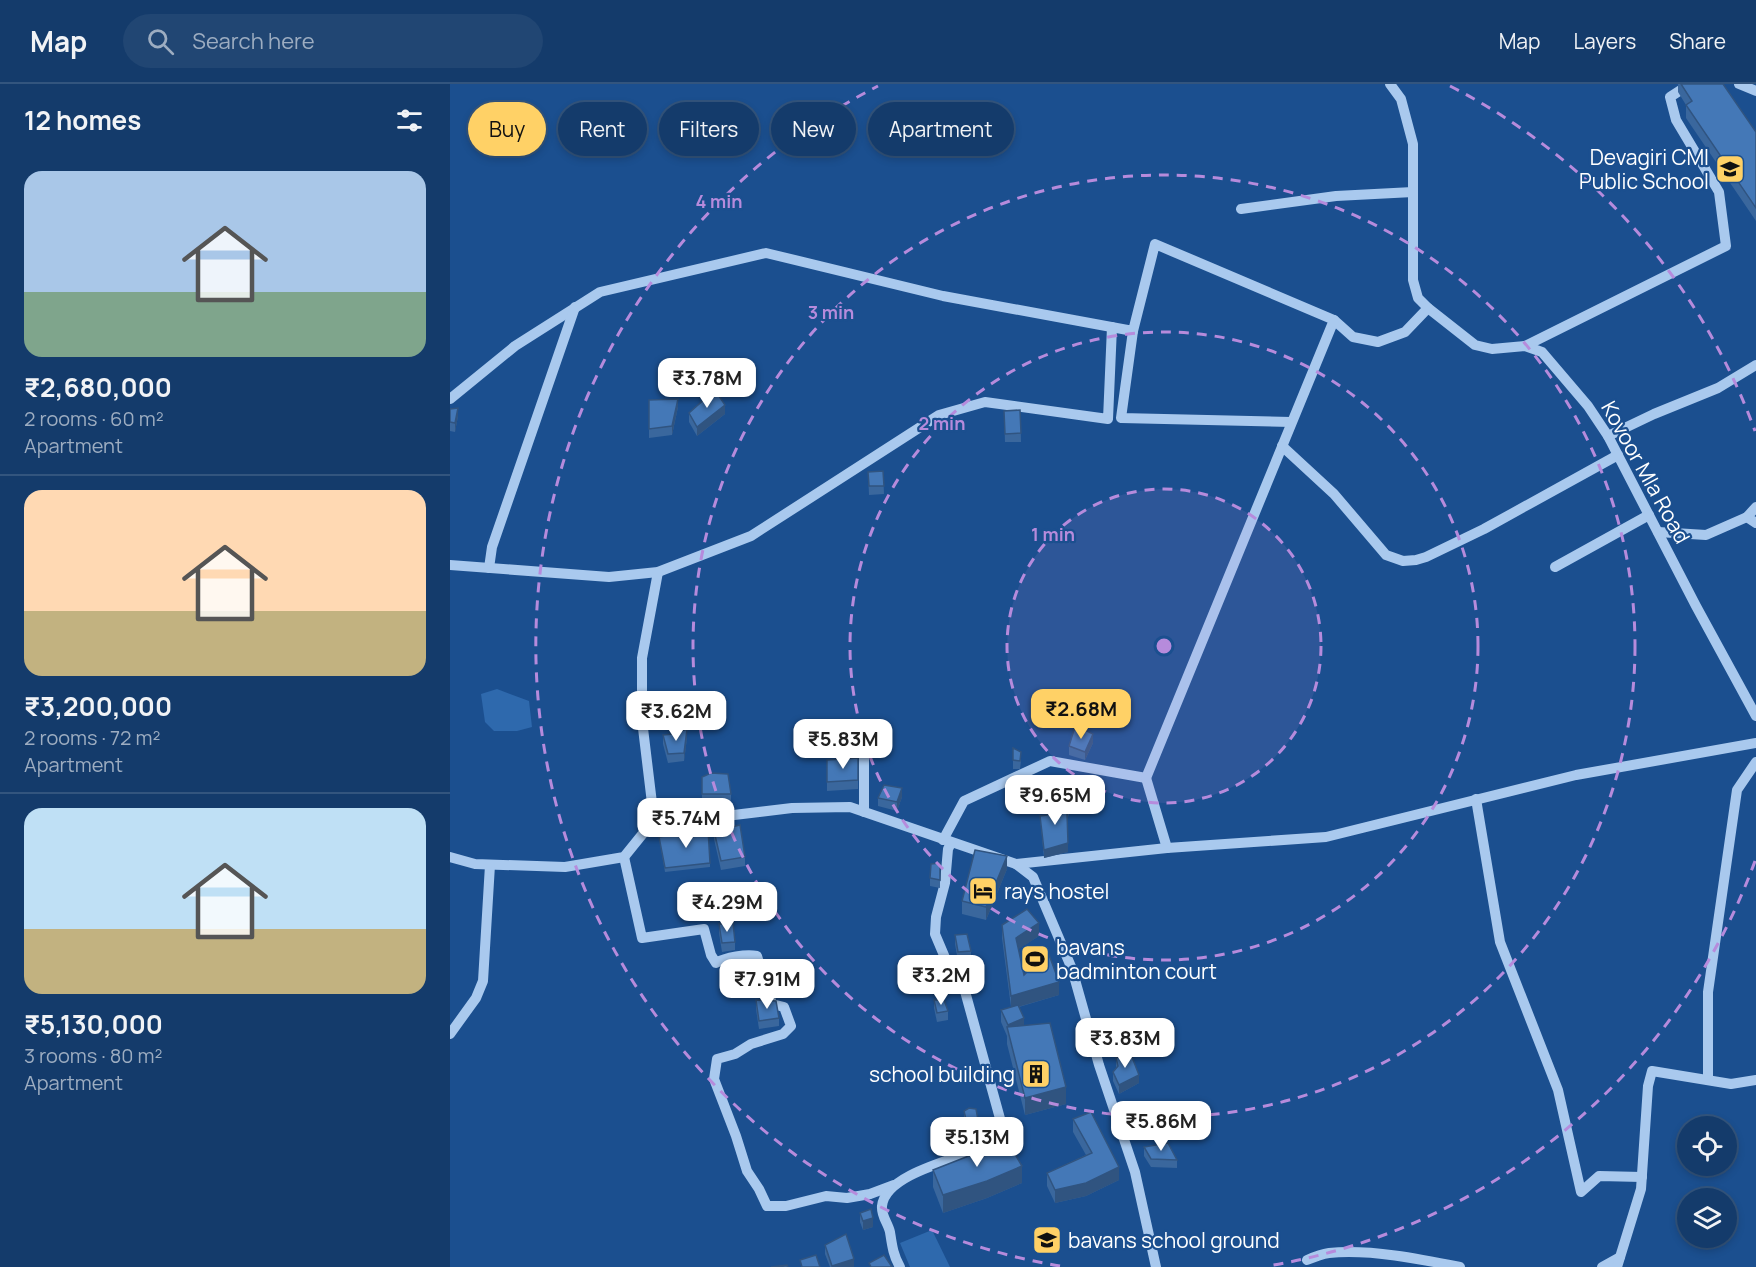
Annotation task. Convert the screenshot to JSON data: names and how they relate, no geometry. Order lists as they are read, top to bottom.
{
  "streets": {
    "street": ["Kovoor Mla Road"]
  },
  "places": {
    "school or university": ["Devagiri CMI Public School", "bavans school ground"],
    "hotel": ["rays hostel"],
    "sports": ["bavans badminton court"],
    "building": ["school building"]
  },
  "page": {
    "header": "Map",
    "search": "Search here",
    "nav": ["Map", "Layers", "Share"],
    "heading": "12 homes",
    "chip": [
      "Buy",
      "Rent",
      "Filters",
      "New",
      "Apartment"
    ],
    "list": [
      {
        "name": "₹2,680,000",
        "note": "2 rooms · 60 m² · Apartment"
      },
      {
        "name": "₹3,200,000",
        "note": "2 rooms · 72 m² · Apartment"
      },
      {
        "name": "₹5,130,000",
        "note": "3 rooms · 80 m² · Apartment"
      }
    ],
    "price": [
      "₹3.78M",
      "₹2.68M",
      "₹3.62M",
      "₹5.83M",
      "₹9.65M",
      "₹5.74M",
      "₹4.29M",
      "₹3.2M",
      "₹7.91M",
      "₹3.83M",
      "₹5.86M",
      "₹5.13M"
    ]
  },
  "rings": [
    "4 min",
    "3 min",
    "2 min",
    "1 min"
  ]
}
